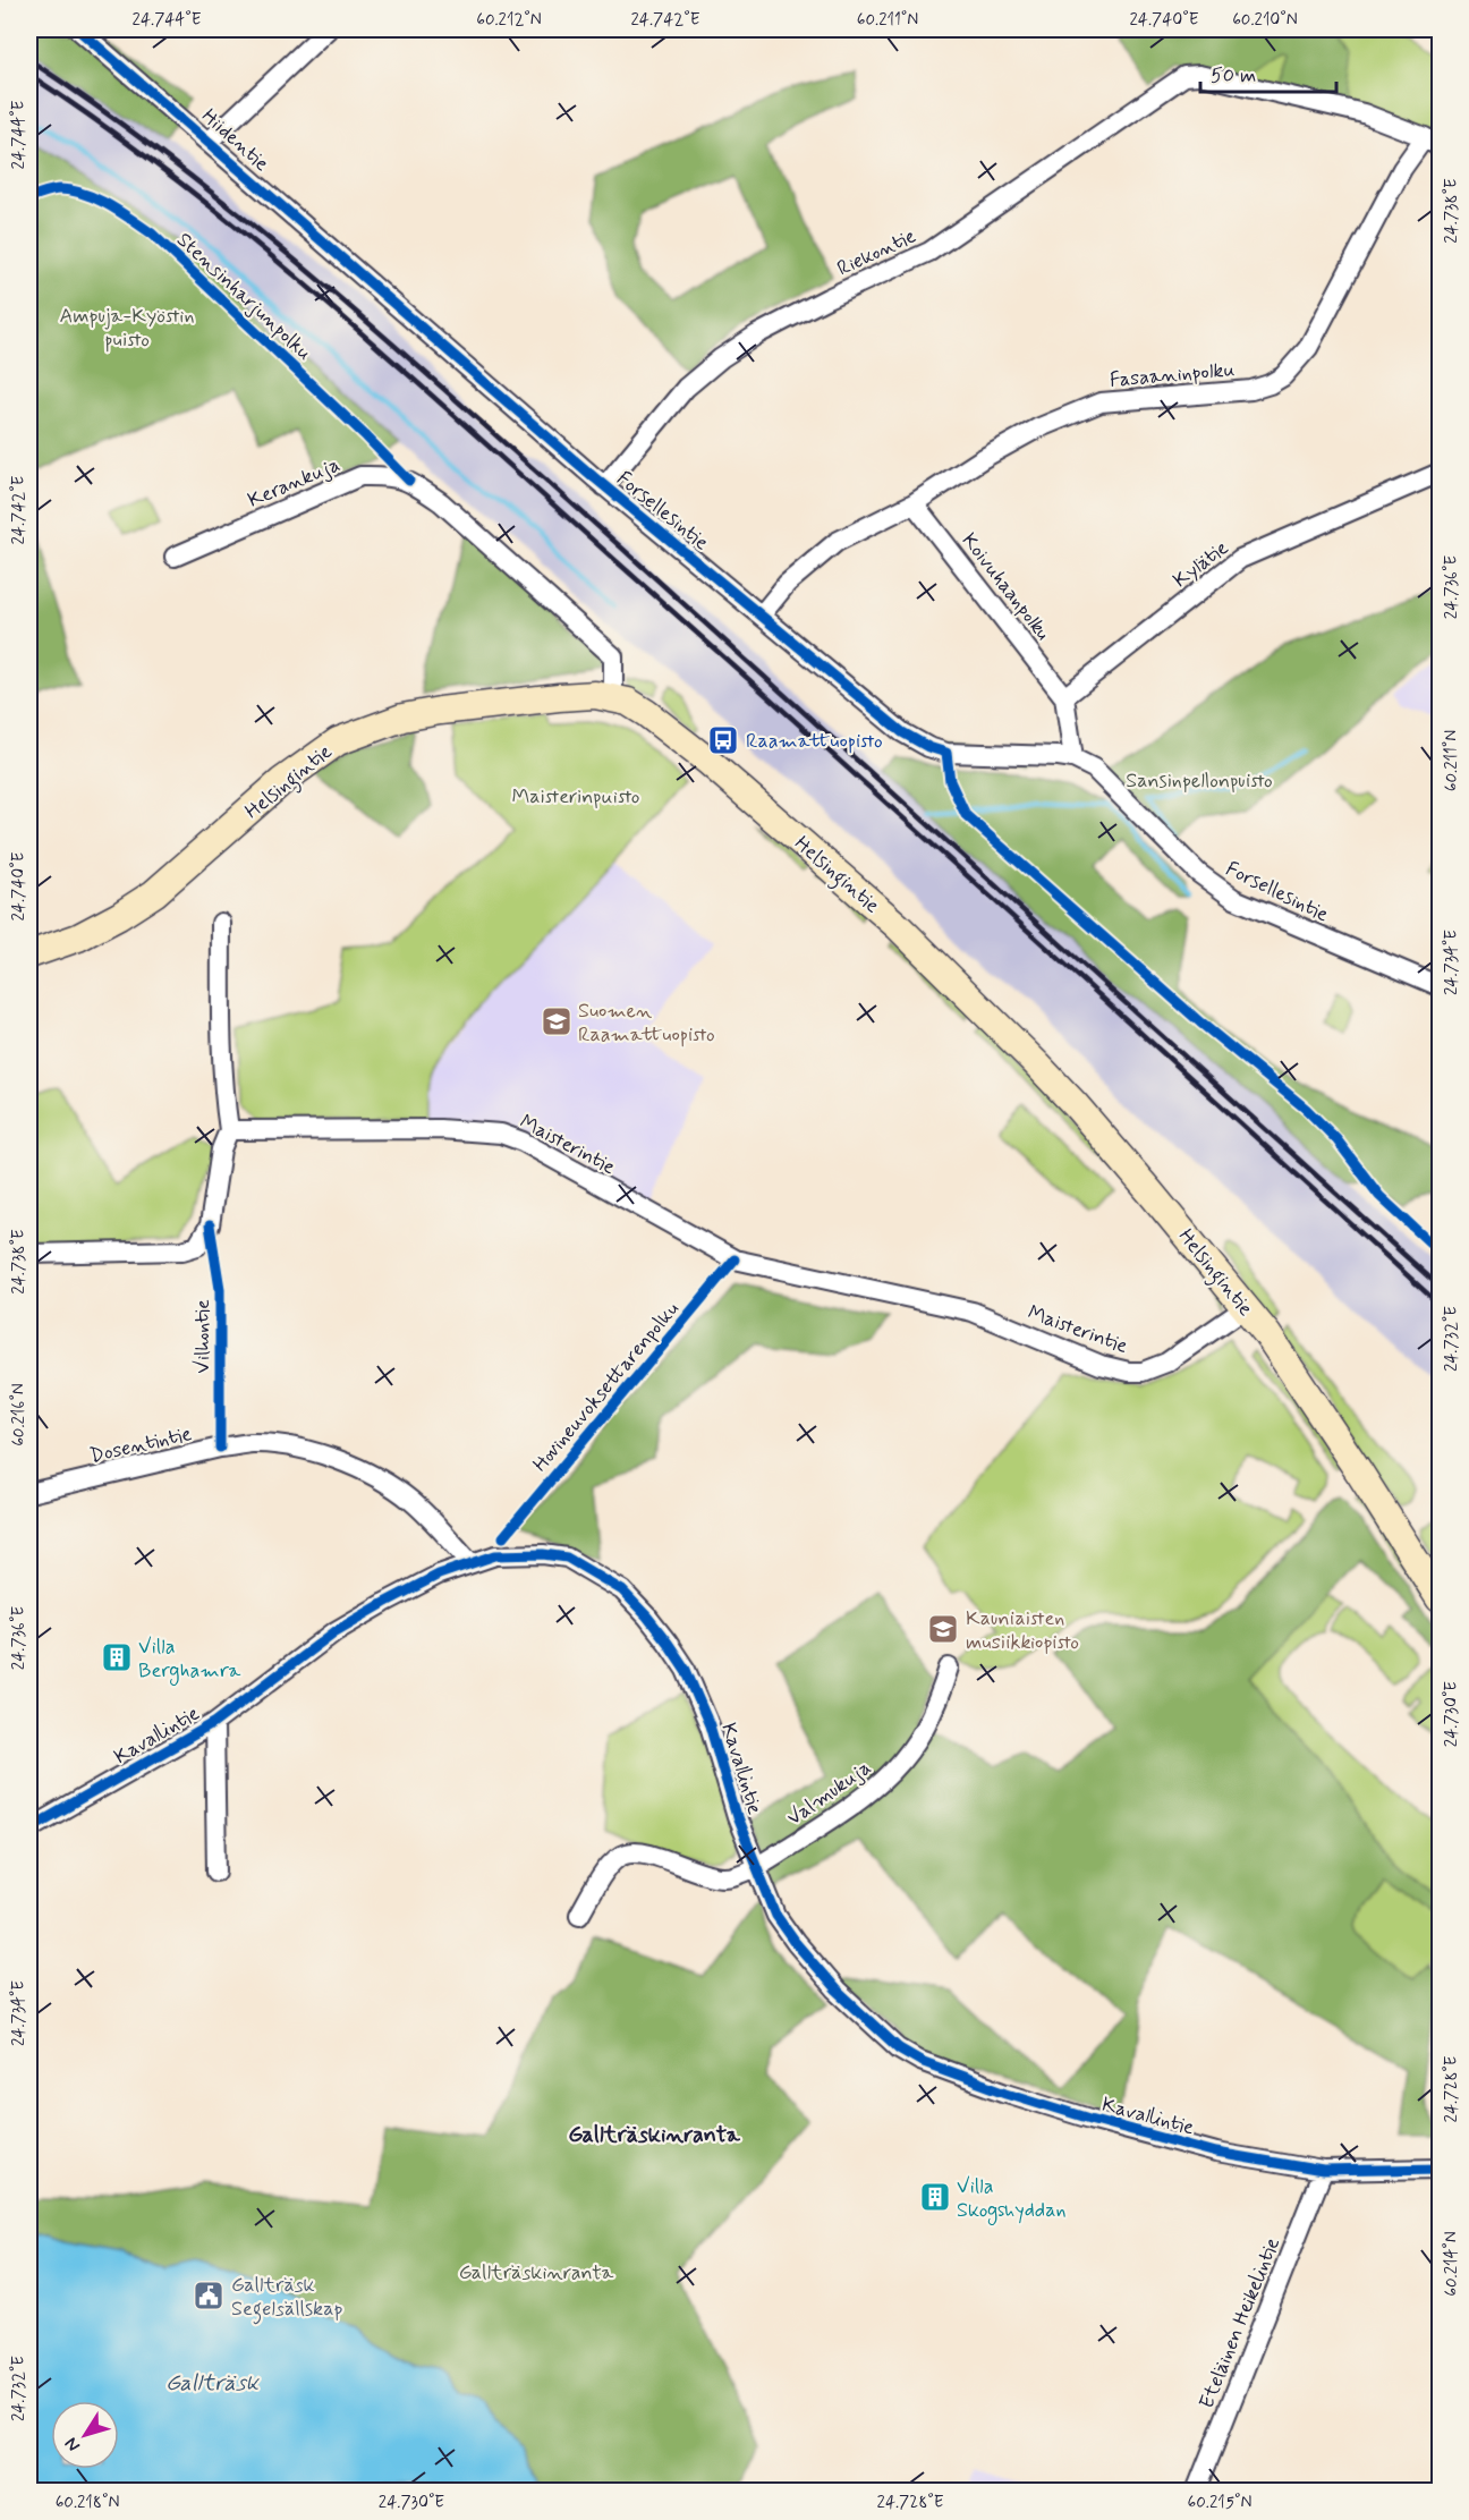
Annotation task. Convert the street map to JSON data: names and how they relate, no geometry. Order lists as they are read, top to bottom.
{
  "streets": {
    "main road": ["Helsingintie"],
    "street": [
      "Hiidentie",
      "Riekontie",
      "Fasaaninpolku",
      "Kerankuja",
      "Forsellesintie",
      "Kylätie",
      "Koivuhaanpolku",
      "Maisterintie",
      "Dosentintie",
      "Kavallintie",
      "Valmukuja",
      "Eteläinen Heikelintie"
    ],
    "cycle path": ["Stensinharjunpolku", "Vilhontie", "Hovineuvoksettarenpolku"]
  },
  "crossings": [
    ["Hiidentie", "Forsellesintie"],
    ["Riekontie", "Fasaaninpolku"],
    ["Riekontie", "Forsellesintie"],
    ["Fasaaninpolku", "Forsellesintie"],
    ["Fasaaninpolku", "Koivuhaanpolku"],
    ["Kerankuja", "Helsingintie"],
    ["Kylätie", "Koivuhaanpolku"],
    ["Helsingintie", "Maisterintie"],
    ["Dosentintie", "Kavallintie"],
    ["Kavallintie", "Valmukuja"],
    ["Kavallintie", "Eteläinen Heikelintie"]
  ],
  "districts": ["Gallträskinranta"],
  "water": ["Gallträsk"],
  "parks": [
    "Ampuja-Kyöstin puisto",
    "Sansinpellonpuisto",
    "Maisterinpuisto",
    "Gallträskinranta"
  ],
  "places": {
    "bus stop": ["Raamattuopisto"],
    "school or university": ["Suomen Raamattuopisto", "Kauniaisten musiikkiopisto"],
    "building": ["Villa Berghamra", "Villa Skogshyddan"],
    "public building": ["Gallträsk Segelsällskap"]
  },
  "scale_bar": "50 m",
  "north": "bottom left",
  "coordinates": [
    "24.744°E",
    "60.212°N",
    "24.742°E",
    "60.211°N",
    "24.740°E",
    "60.210°N",
    "24.738°E",
    "24.736°E",
    "24.734°E",
    "24.732°E",
    "60.216°N",
    "24.730°E",
    "24.728°E",
    "60.214°N",
    "60.218°N",
    "60.215°N"
  ]
}
